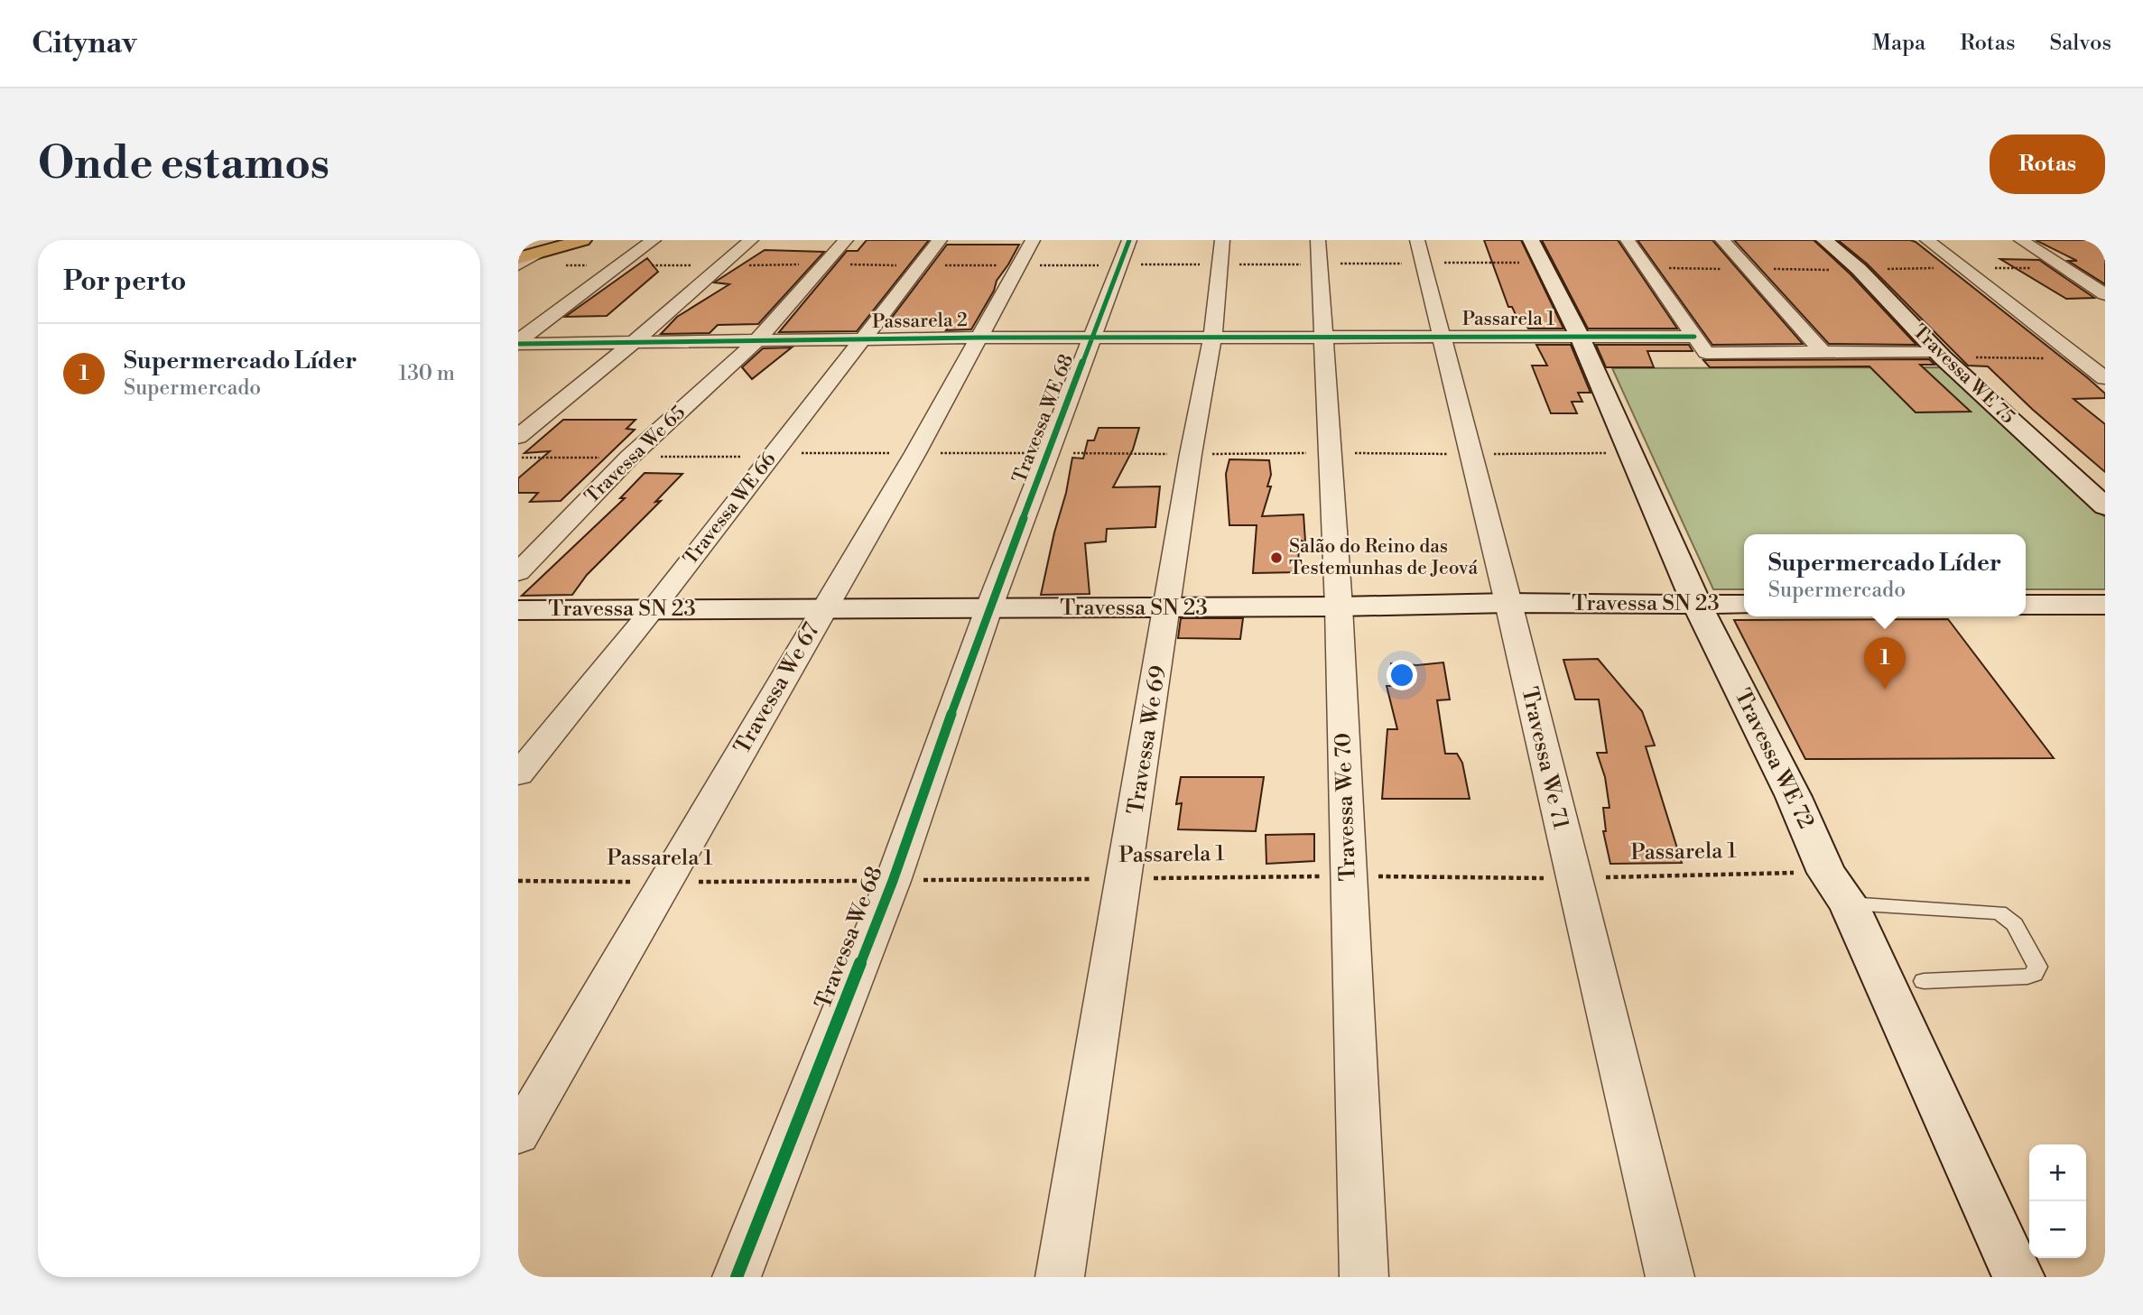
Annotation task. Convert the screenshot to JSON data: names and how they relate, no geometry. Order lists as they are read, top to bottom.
{
  "streets": {
    "main road": ["Travessa WE 75", "Travessa SN 23", "Travessa WE 72"],
    "street": [
      "Passarela 1",
      "Passarela 2",
      "Travessa WE 68",
      "Travessa We 65",
      "Travessa WE 66",
      "Travessa We 67",
      "Travessa We 69",
      "Travessa We 71",
      "Travessa We 70",
      "Travessa We 68"
    ]
  },
  "crossings": [
    ["Passarela 1", "Passarela 2"],
    ["Passarela 1", "Travessa WE 75"],
    ["Passarela 1", "Travessa We 67"],
    ["Passarela 1", "Travessa We 69"],
    ["Passarela 1", "Travessa We 71"],
    ["Passarela 1", "Travessa WE 72"],
    ["Passarela 1", "Travessa We 70"],
    ["Passarela 1", "Travessa We 68"],
    ["Passarela 2", "Travessa WE 68"],
    ["Passarela 2", "Travessa We 65"],
    ["Passarela 2", "Travessa WE 66"],
    ["Passarela 2", "Travessa We 67"],
    ["Passarela 2", "Travessa We 69"],
    ["Passarela 2", "Travessa We 70"],
    ["Travessa WE 68", "Travessa SN 23"],
    ["Travessa WE 68", "Travessa We 68"],
    ["Travessa WE 66", "Travessa SN 23"],
    ["Travessa SN 23", "Travessa We 67"],
    ["Travessa SN 23", "Travessa We 69"],
    ["Travessa SN 23", "Travessa We 71"],
    ["Travessa SN 23", "Travessa WE 72"],
    ["Travessa SN 23", "Travessa We 70"],
    ["Travessa SN 23", "Travessa We 68"]
  ],
  "places": ["Salão do Reino das Testemunhas de Jeová"],
  "page": {
    "header": "Citynav",
    "nav": ["Mapa", "Rotas", "Salvos"],
    "buttons": "Rotas",
    "title": "Onde estamos",
    "heading": "Por perto",
    "list": [
      {
        "mark": "1",
        "name": "Supermercado Líder",
        "note": "Supermercado",
        "value": "130 m"
      }
    ],
    "popup": ["Supermercado Líder", "Supermercado"],
    "pins": "1",
    "map_buttons": ["+", "−"]
  }
}
